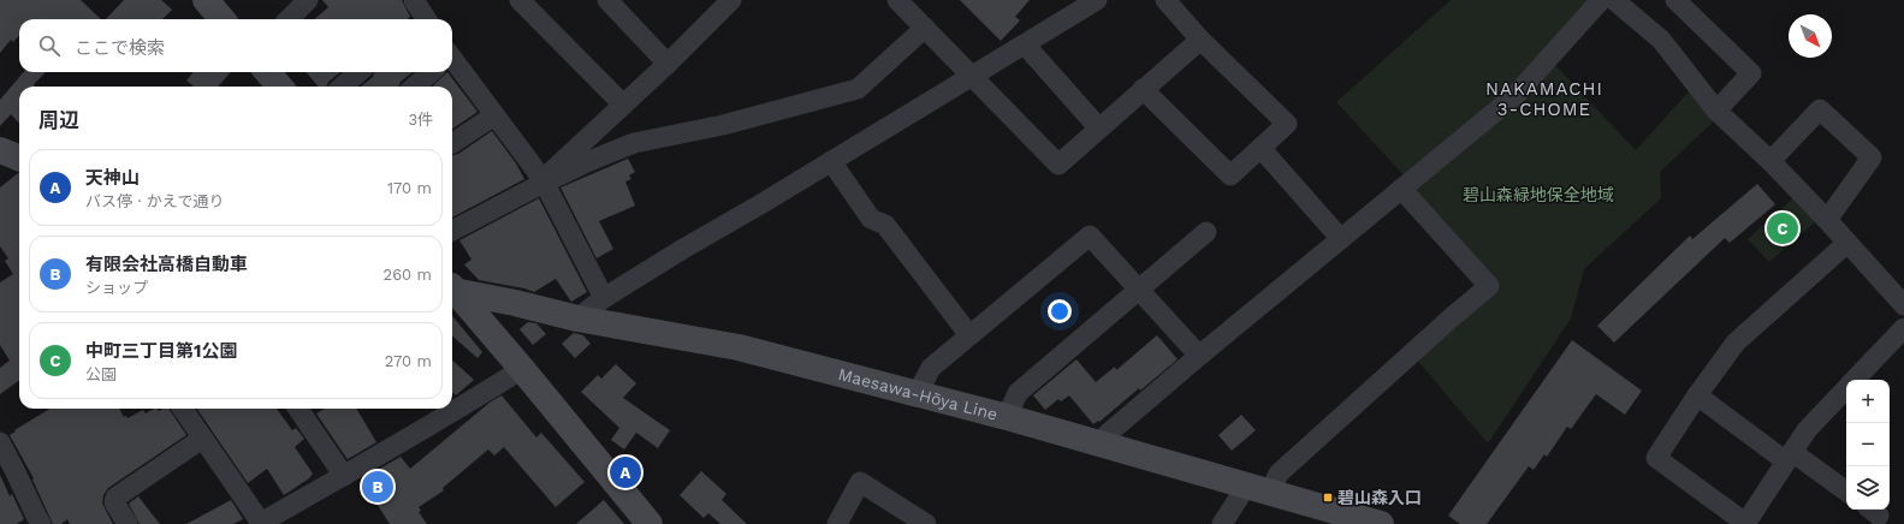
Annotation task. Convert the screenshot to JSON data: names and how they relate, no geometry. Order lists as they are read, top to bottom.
{
  "streets": {
    "main road": ["Maesawa-Hōya Line"]
  },
  "districts": ["NAKAMACHI 3-CHOME"],
  "parks": ["碧山森緑地保全地域"],
  "places": {
    "transit": ["碧山森入口"]
  },
  "north": "bottom right",
  "page": {
    "search": "ここで検索",
    "heading": ["周辺", "3件"],
    "list": [
      {
        "mark": "A",
        "name": "天神山",
        "note": "バス停 · かえで通り",
        "value": "170 m"
      },
      {
        "mark": "B",
        "name": "有限会社高橋自動車",
        "note": "ショップ",
        "value": "260 m"
      },
      {
        "mark": "C",
        "name": "中町三丁目第1公園",
        "note": "公園",
        "value": "270 m"
      }
    ],
    "pins": ["C", "A", "B"],
    "map_buttons": ["+", "−"]
  }
}
